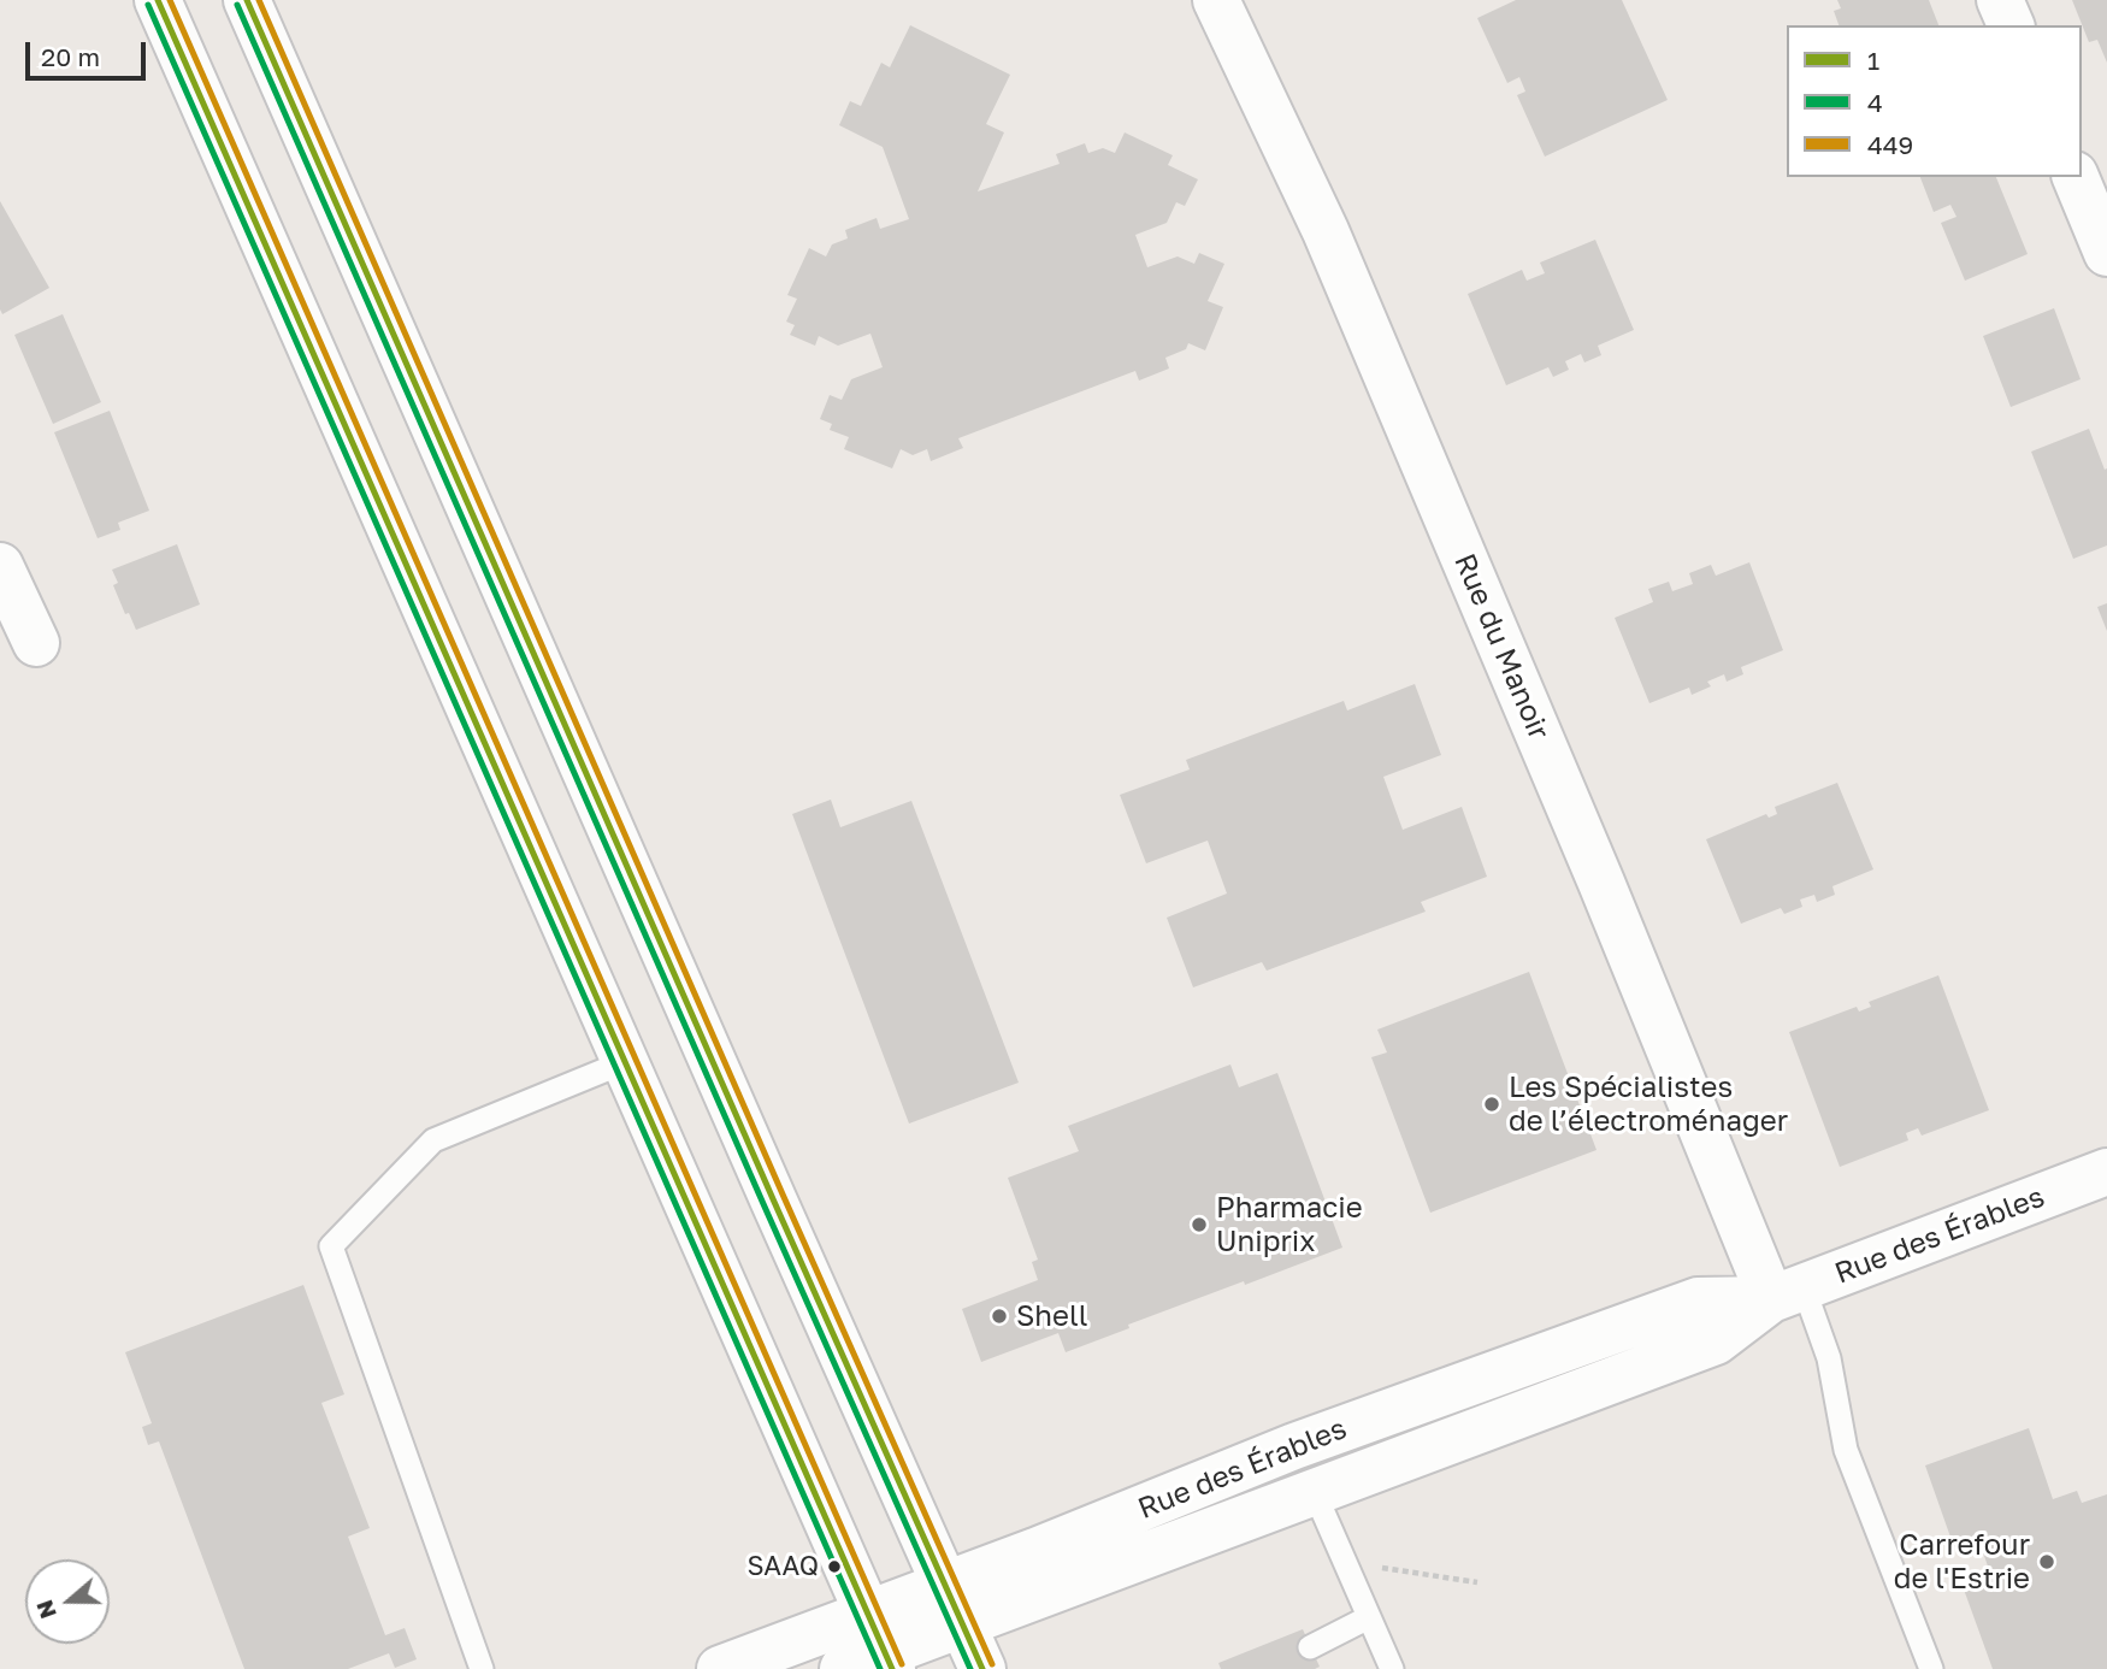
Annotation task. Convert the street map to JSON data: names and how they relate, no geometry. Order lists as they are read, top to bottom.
{
  "streets": {
    "street": ["Rue du Manoir", "Rue des Érables"]
  },
  "crossings": [
    ["Rue du Manoir", "Rue des Érables"]
  ],
  "places": [
    "Les Spécialistes de l’électroménager",
    "Pharmacie Uniprix",
    "Shell",
    "Carrefour de l'Estrie",
    "SAAQ"
  ],
  "lines": ["transit line 1", "transit line 449", "transit line 4"],
  "legend": ["1", "4", "449"],
  "scale_bar": "20 m",
  "north": "left"
}
